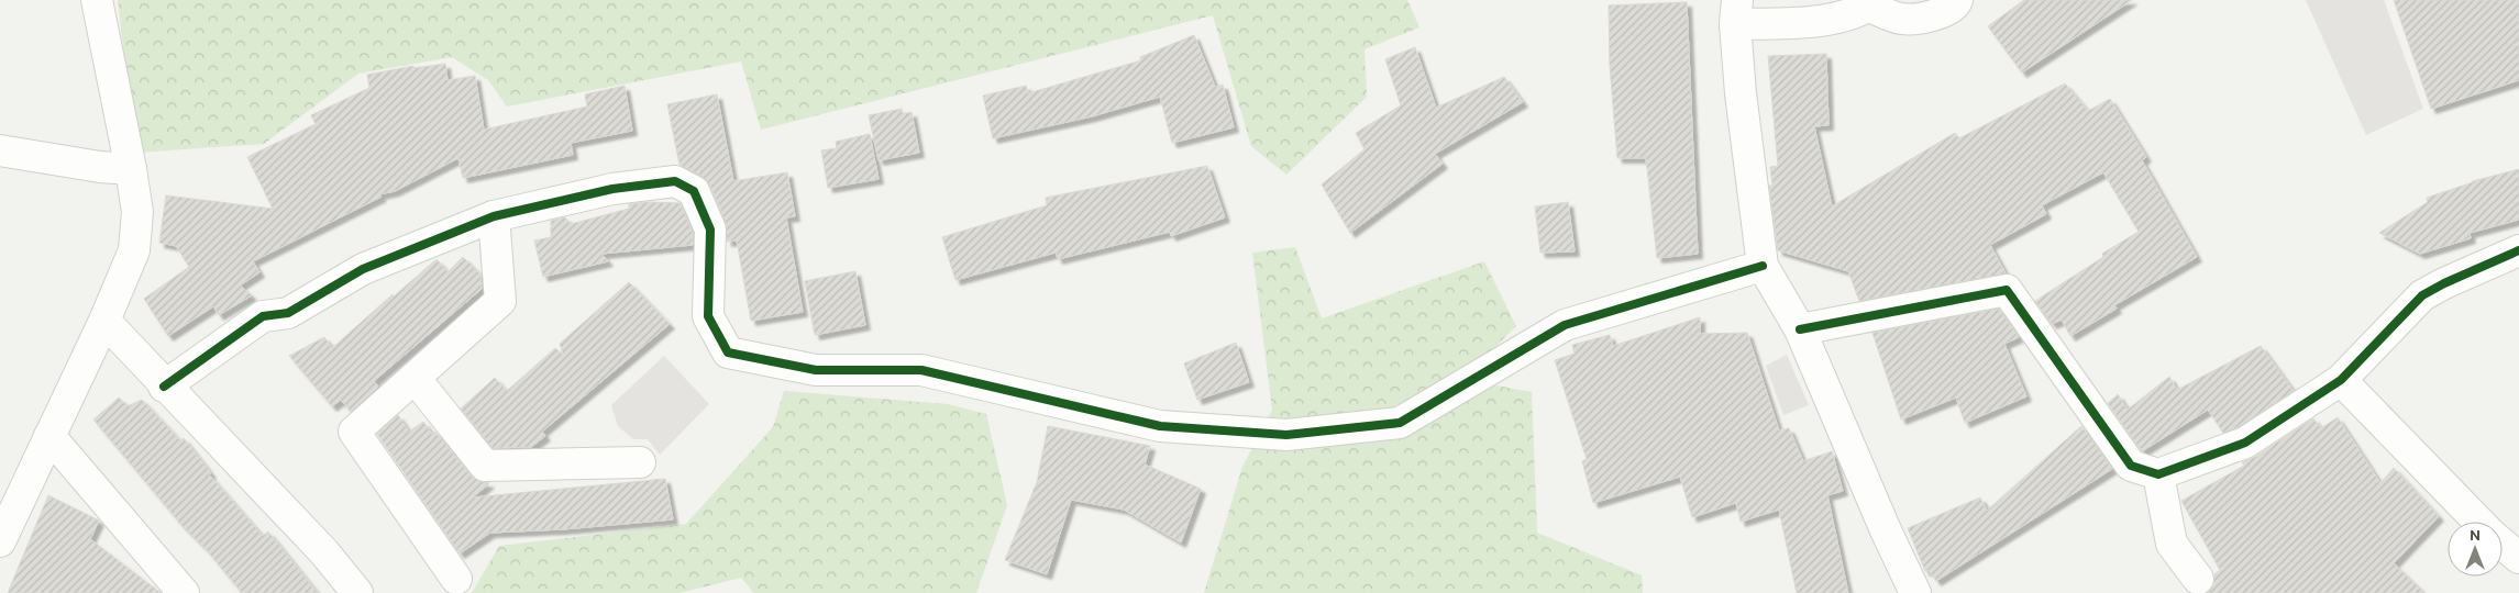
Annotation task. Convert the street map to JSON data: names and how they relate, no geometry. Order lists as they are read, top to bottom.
{
  "north": "top"
}
